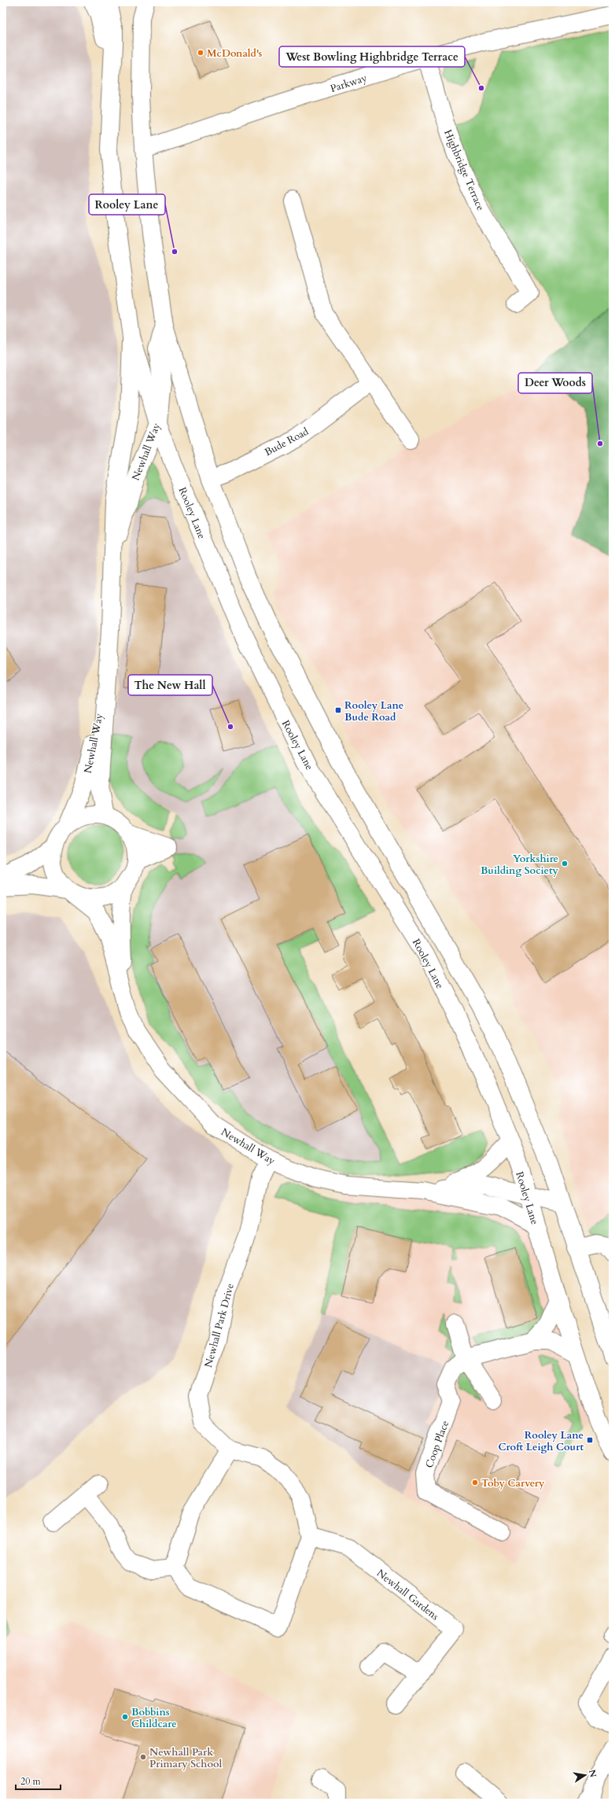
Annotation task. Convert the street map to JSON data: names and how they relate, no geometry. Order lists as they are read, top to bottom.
{
  "streets": {
    "main road": [
      "Parkway",
      "Highbridge Terrace",
      "Bude Road",
      "Newhall Way",
      "Rooley Lane",
      "Newhall Park Drive",
      "Coop Place",
      "Newhall Gardens"
    ]
  },
  "crossings": [
    ["Parkway", "Highbridge Terrace"],
    ["Newhall Way", "Rooley Lane"],
    ["Newhall Way", "Newhall Park Drive"],
    ["Rooley Lane", "Coop Place"],
    ["Newhall Park Drive", "Newhall Gardens"]
  ],
  "places": {
    "other": [
      "McDonald's",
      "West Bowling Highbridge Terrace",
      "Rooley Lane",
      "Deer Woods",
      "The New Hall",
      "Yorkshire Building Society",
      "Toby Carvery",
      "Bobbins Childcare",
      "Newhall Park Primary School"
    ],
    "transit": ["Rooley Lane Bude Road", "Rooley Lane Croft Leigh Court"]
  },
  "scale_bar": "20 m",
  "north": "right"
}
